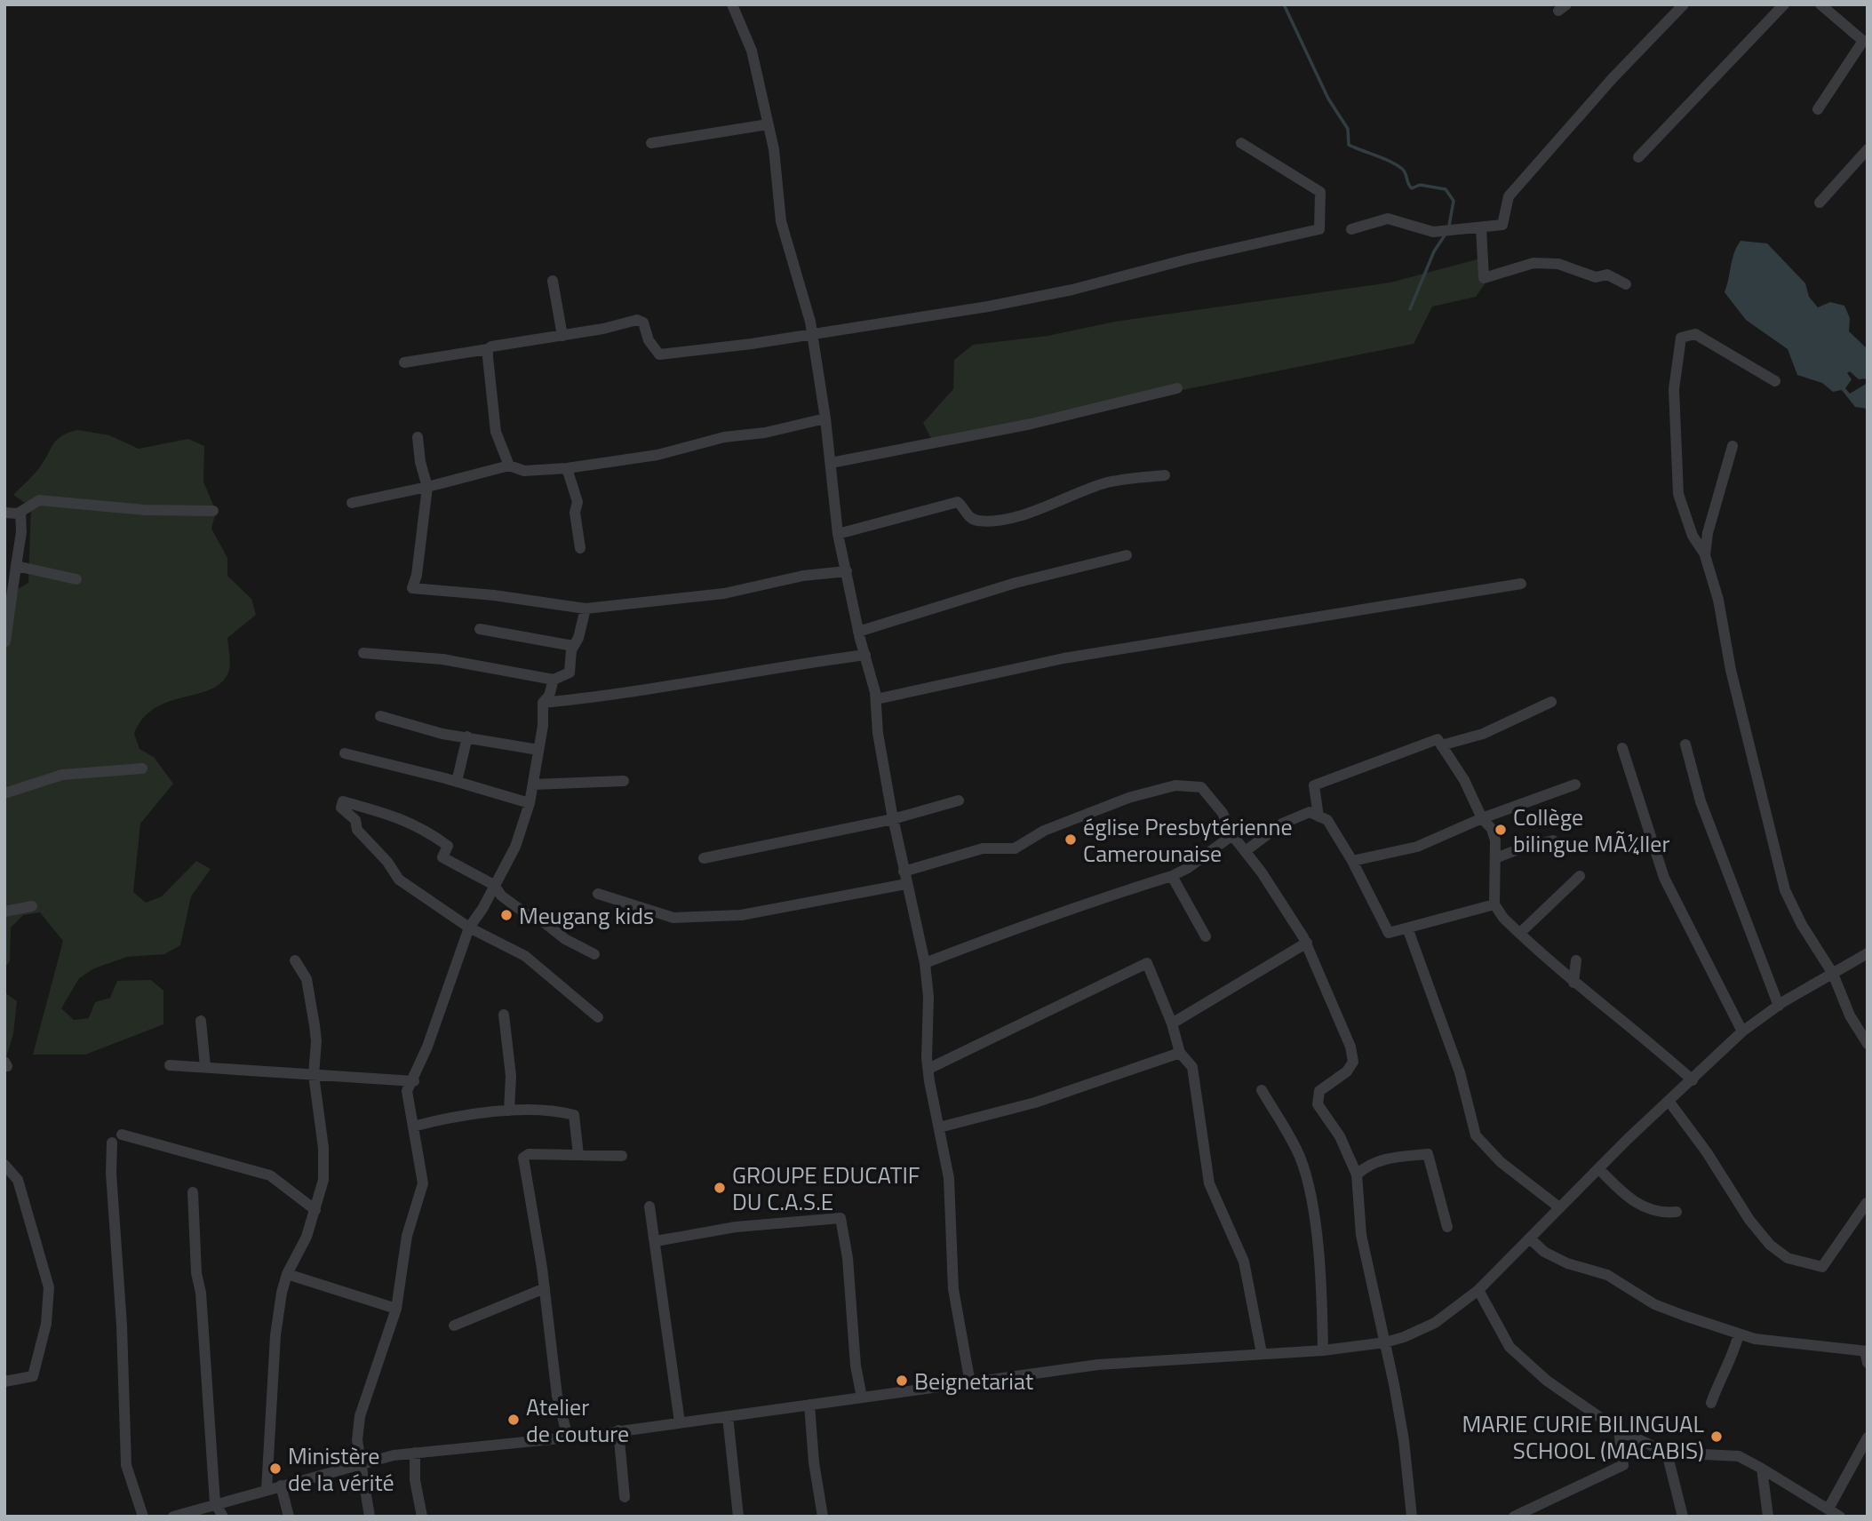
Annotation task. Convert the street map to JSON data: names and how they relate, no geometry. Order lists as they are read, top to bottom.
{
  "places": [
    "Collège bilingue MÃ¼ller",
    "église Presbytérienne Camerounaise",
    "Meugang kids",
    "GROUPE EDUCATIF DU C.A.S.E",
    "Beignetariat",
    "Atelier de couture",
    "MARIE CURIE BILINGUAL SCHOOL (MACABIS)",
    "Ministère de la vérité"
  ]
}
